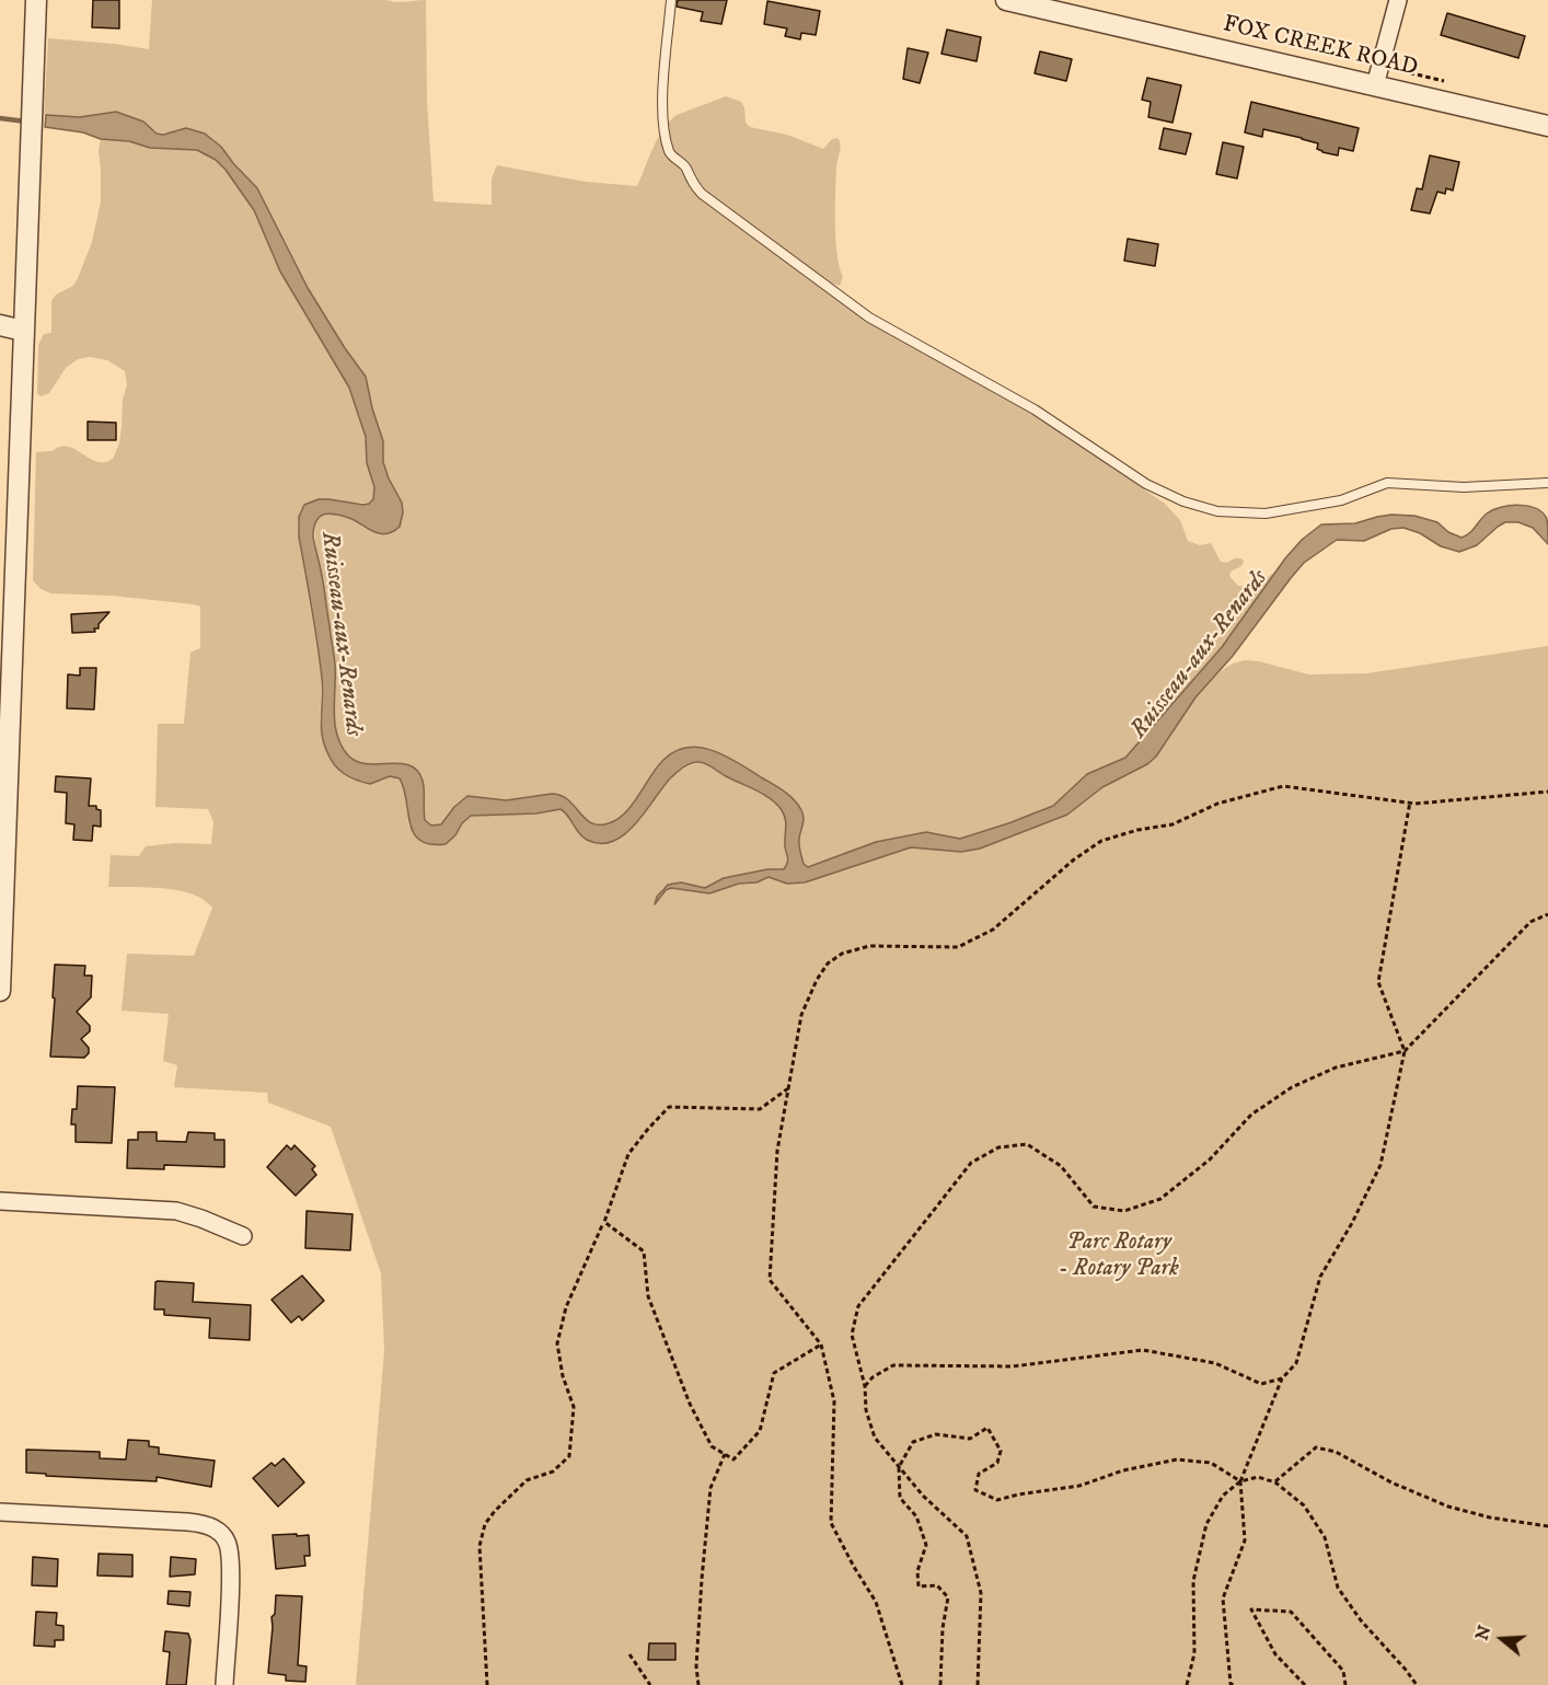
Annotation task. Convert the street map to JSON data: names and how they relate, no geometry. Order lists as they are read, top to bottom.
{
  "streets": {
    "street": ["FOX CREEK ROAD"]
  },
  "water": ["Ruisseau-aux-Renards"],
  "parks": ["Parc Rotary - Rotary Park"],
  "north": "left"
}
